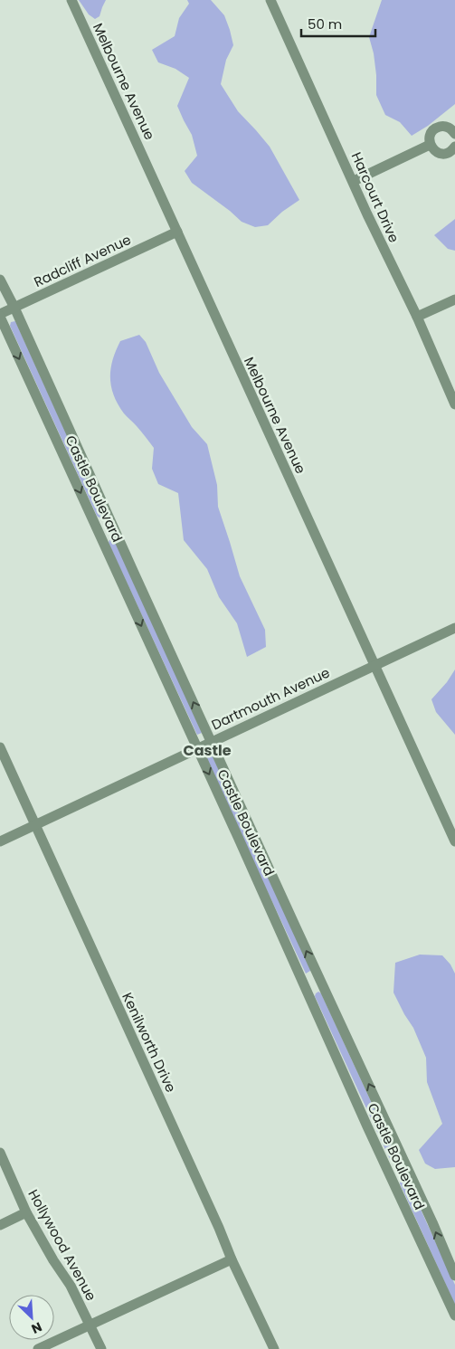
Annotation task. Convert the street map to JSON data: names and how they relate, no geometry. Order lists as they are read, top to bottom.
{
  "streets": {
    "street": [
      "Melbourne Avenue",
      "Harcourt Drive",
      "Radcliff Avenue",
      "Castle Boulevard",
      "Dartmouth Avenue",
      "Kenilworth Drive",
      "Hollywood Avenue"
    ]
  },
  "crossings": [
    ["Melbourne Avenue", "Radcliff Avenue"],
    ["Melbourne Avenue", "Dartmouth Avenue"],
    ["Radcliff Avenue", "Castle Boulevard"],
    ["Castle Boulevard", "Dartmouth Avenue"],
    ["Dartmouth Avenue", "Kenilworth Drive"]
  ],
  "districts": ["Castle"],
  "scale_bar": "50 m",
  "north": "bottom right"
}
